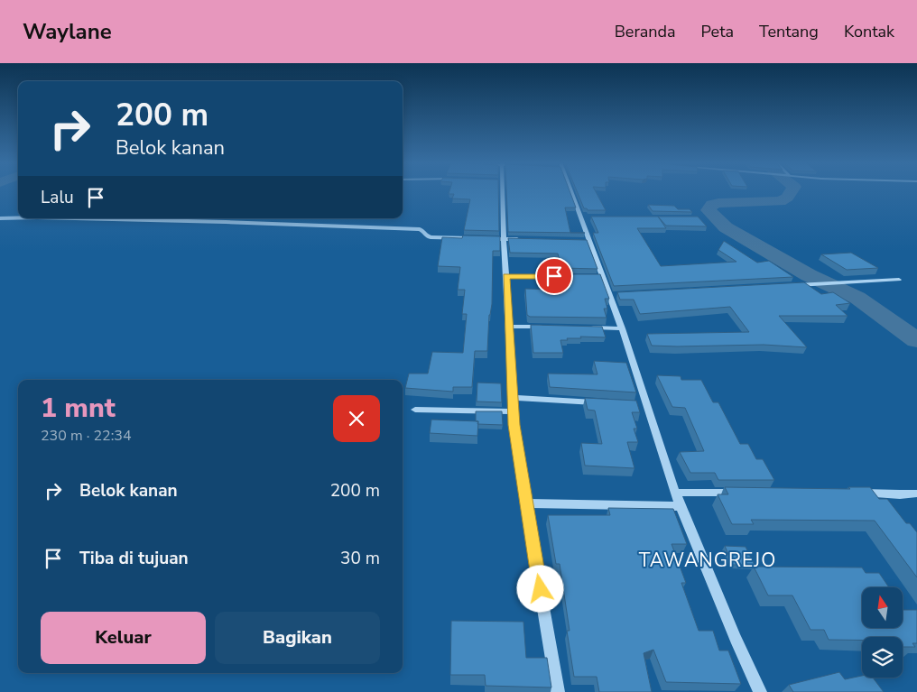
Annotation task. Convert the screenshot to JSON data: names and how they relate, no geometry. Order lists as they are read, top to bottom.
{
  "districts": ["TAWANGREJO"],
  "north": "top",
  "page": {
    "header": "Waylane",
    "nav": [
      "Beranda",
      "Peta",
      "Tentang",
      "Kontak"
    ],
    "turn": ["200 m", "Belok kanan"],
    "then": "Lalu",
    "heading": ["1 mnt", "230 m · 22:34"],
    "list": [
      {
        "name": "Belok kanan",
        "value": "200 m"
      },
      {
        "name": "Tiba di tujuan",
        "value": "30 m"
      }
    ],
    "buttons": ["Keluar", "Bagikan"]
  }
}
